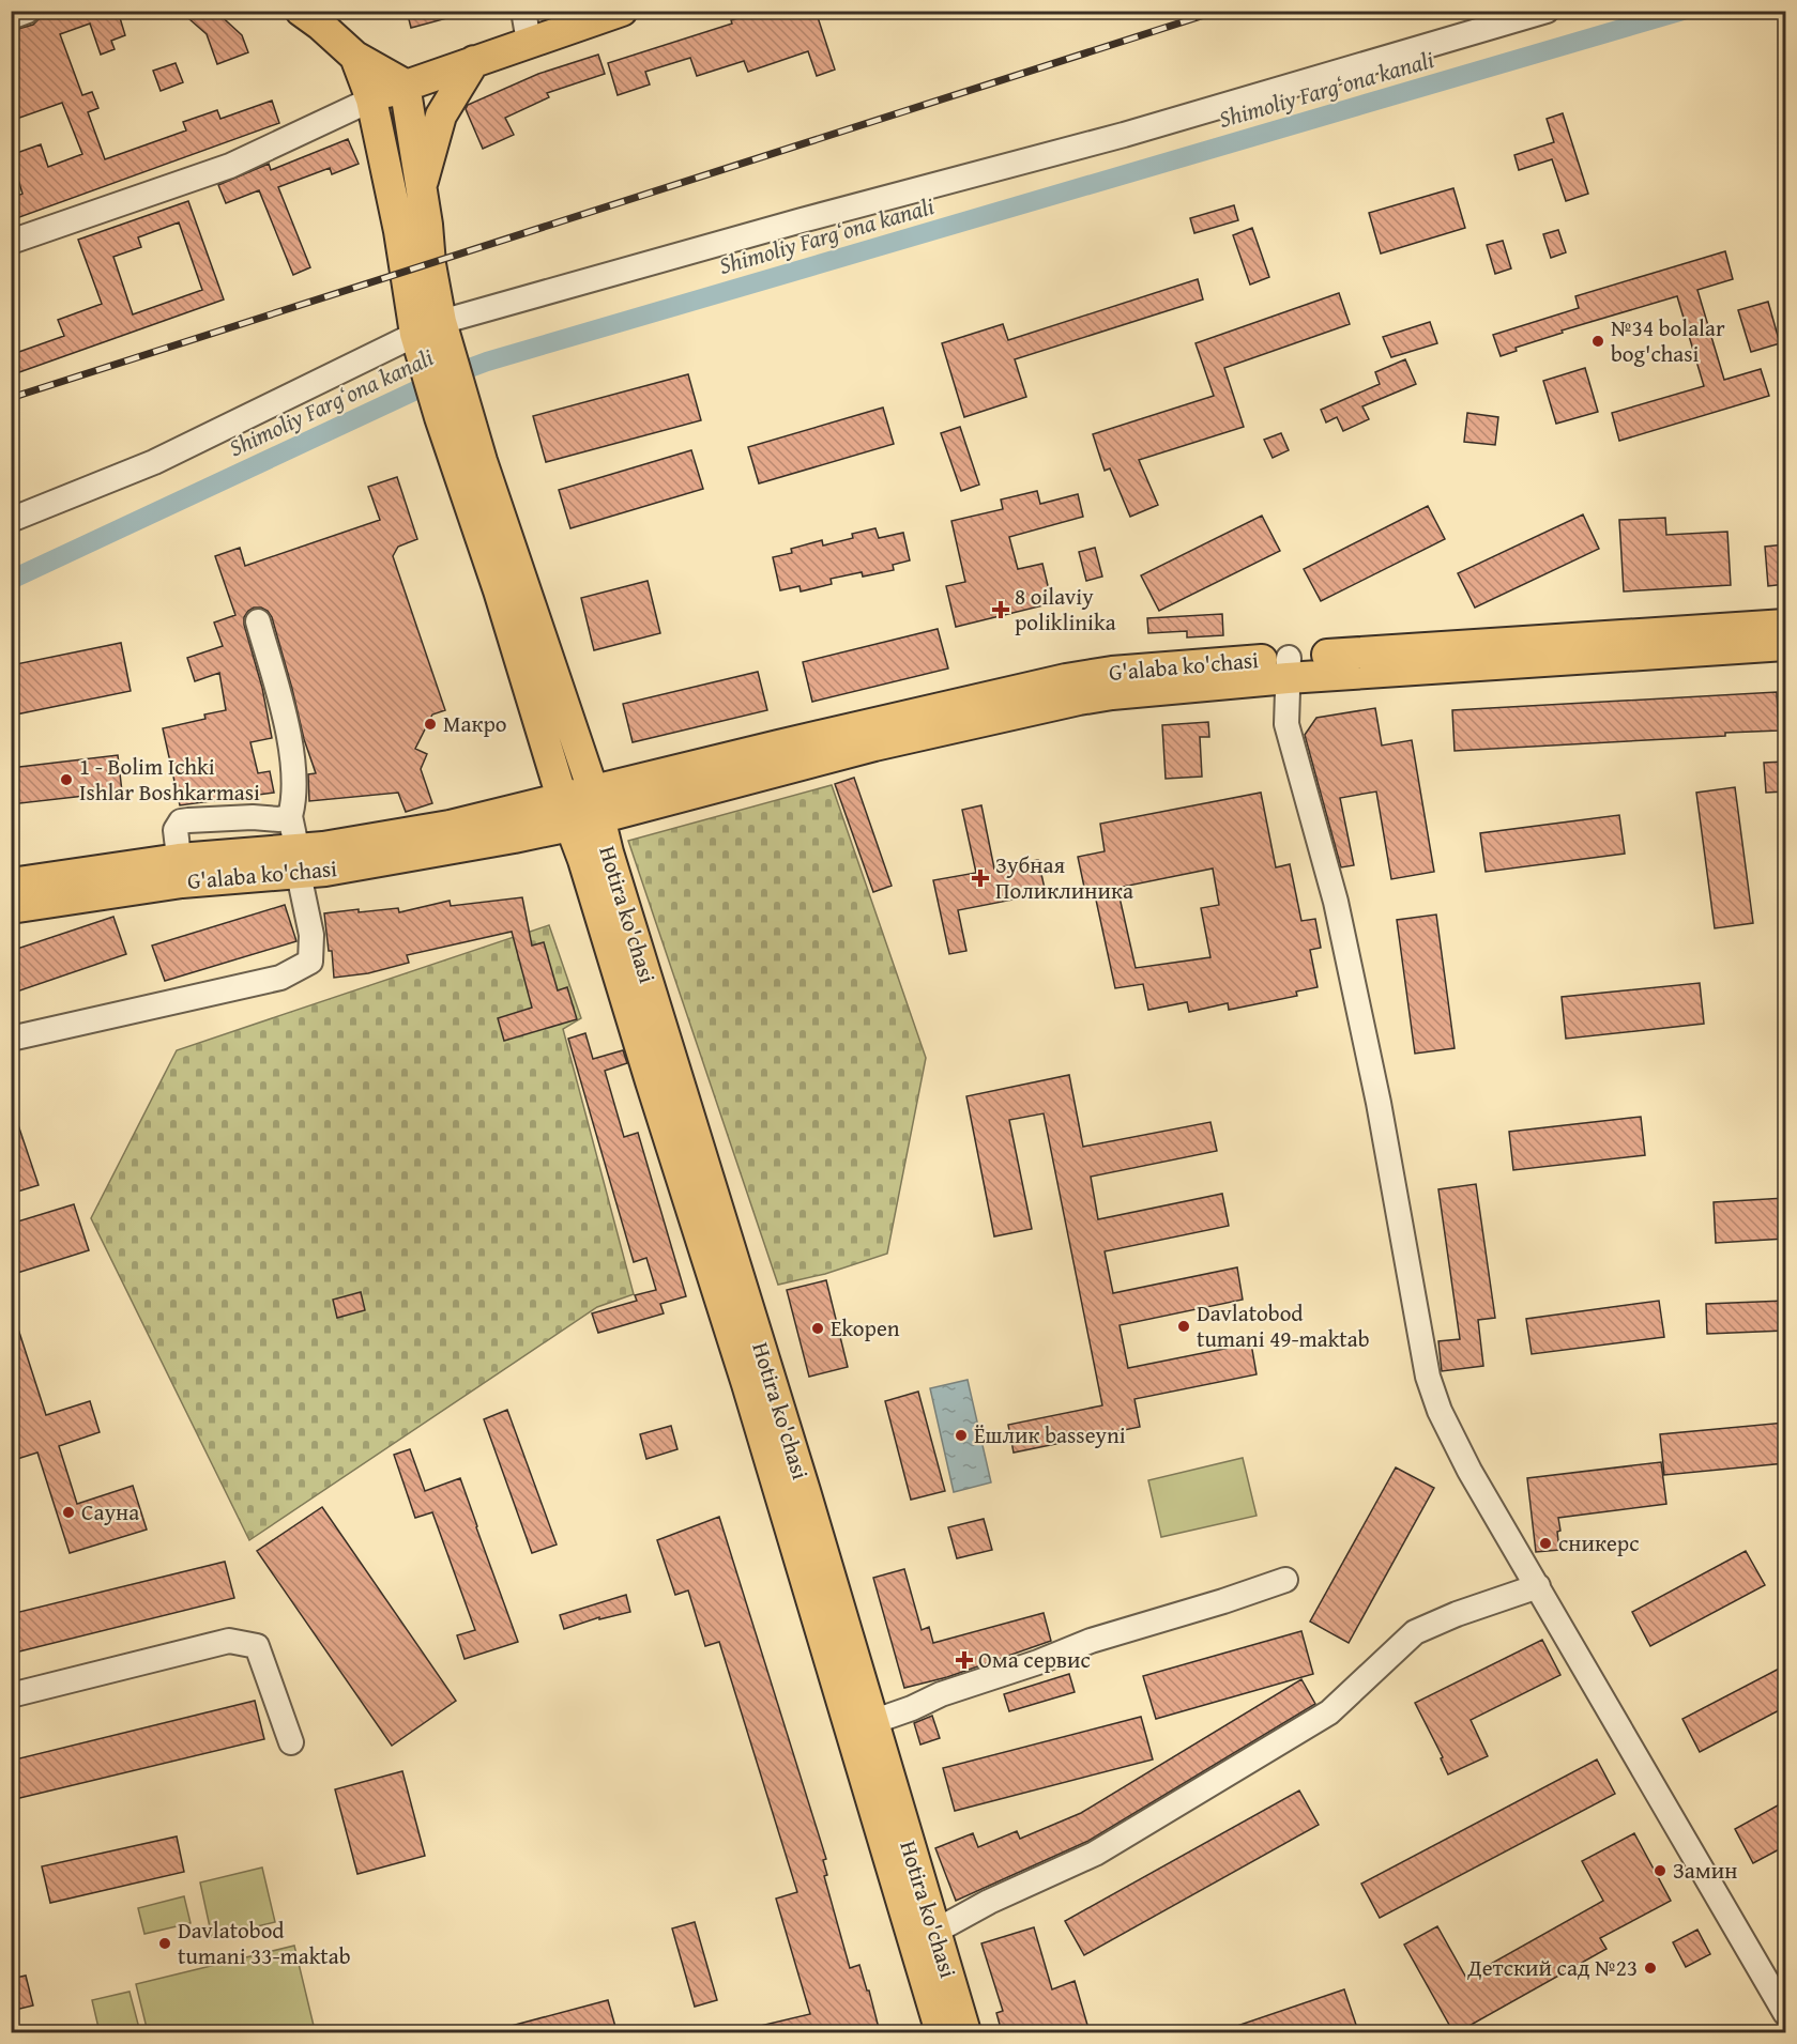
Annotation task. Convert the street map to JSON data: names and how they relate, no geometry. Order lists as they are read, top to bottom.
{
  "streets": {
    "main road": ["G'alaba ko'chasi", "Hotira ko'chasi"]
  },
  "crossings": [
    ["G'alaba ko'chasi", "Hotira ko'chasi"]
  ],
  "water": ["Shimoliy Fargʻona kanali"],
  "places": {
    "other": [
      "№34 bolalar bog'chasi",
      "Макро",
      "1 - Bolim Ichki Ishlar Boshkarmasi",
      "Davlatobod tumani 49-maktab",
      "Ekopen",
      "Ёшлик basseyni",
      "Сауна",
      "сникерс",
      "Замин",
      "Davlatobod tumani 33-maktab",
      "Детский сад №23"
    ],
    "health": ["8 oilaviy poliklinika", "Зубная Поликлиника", "Ома сервис"]
  }
}
